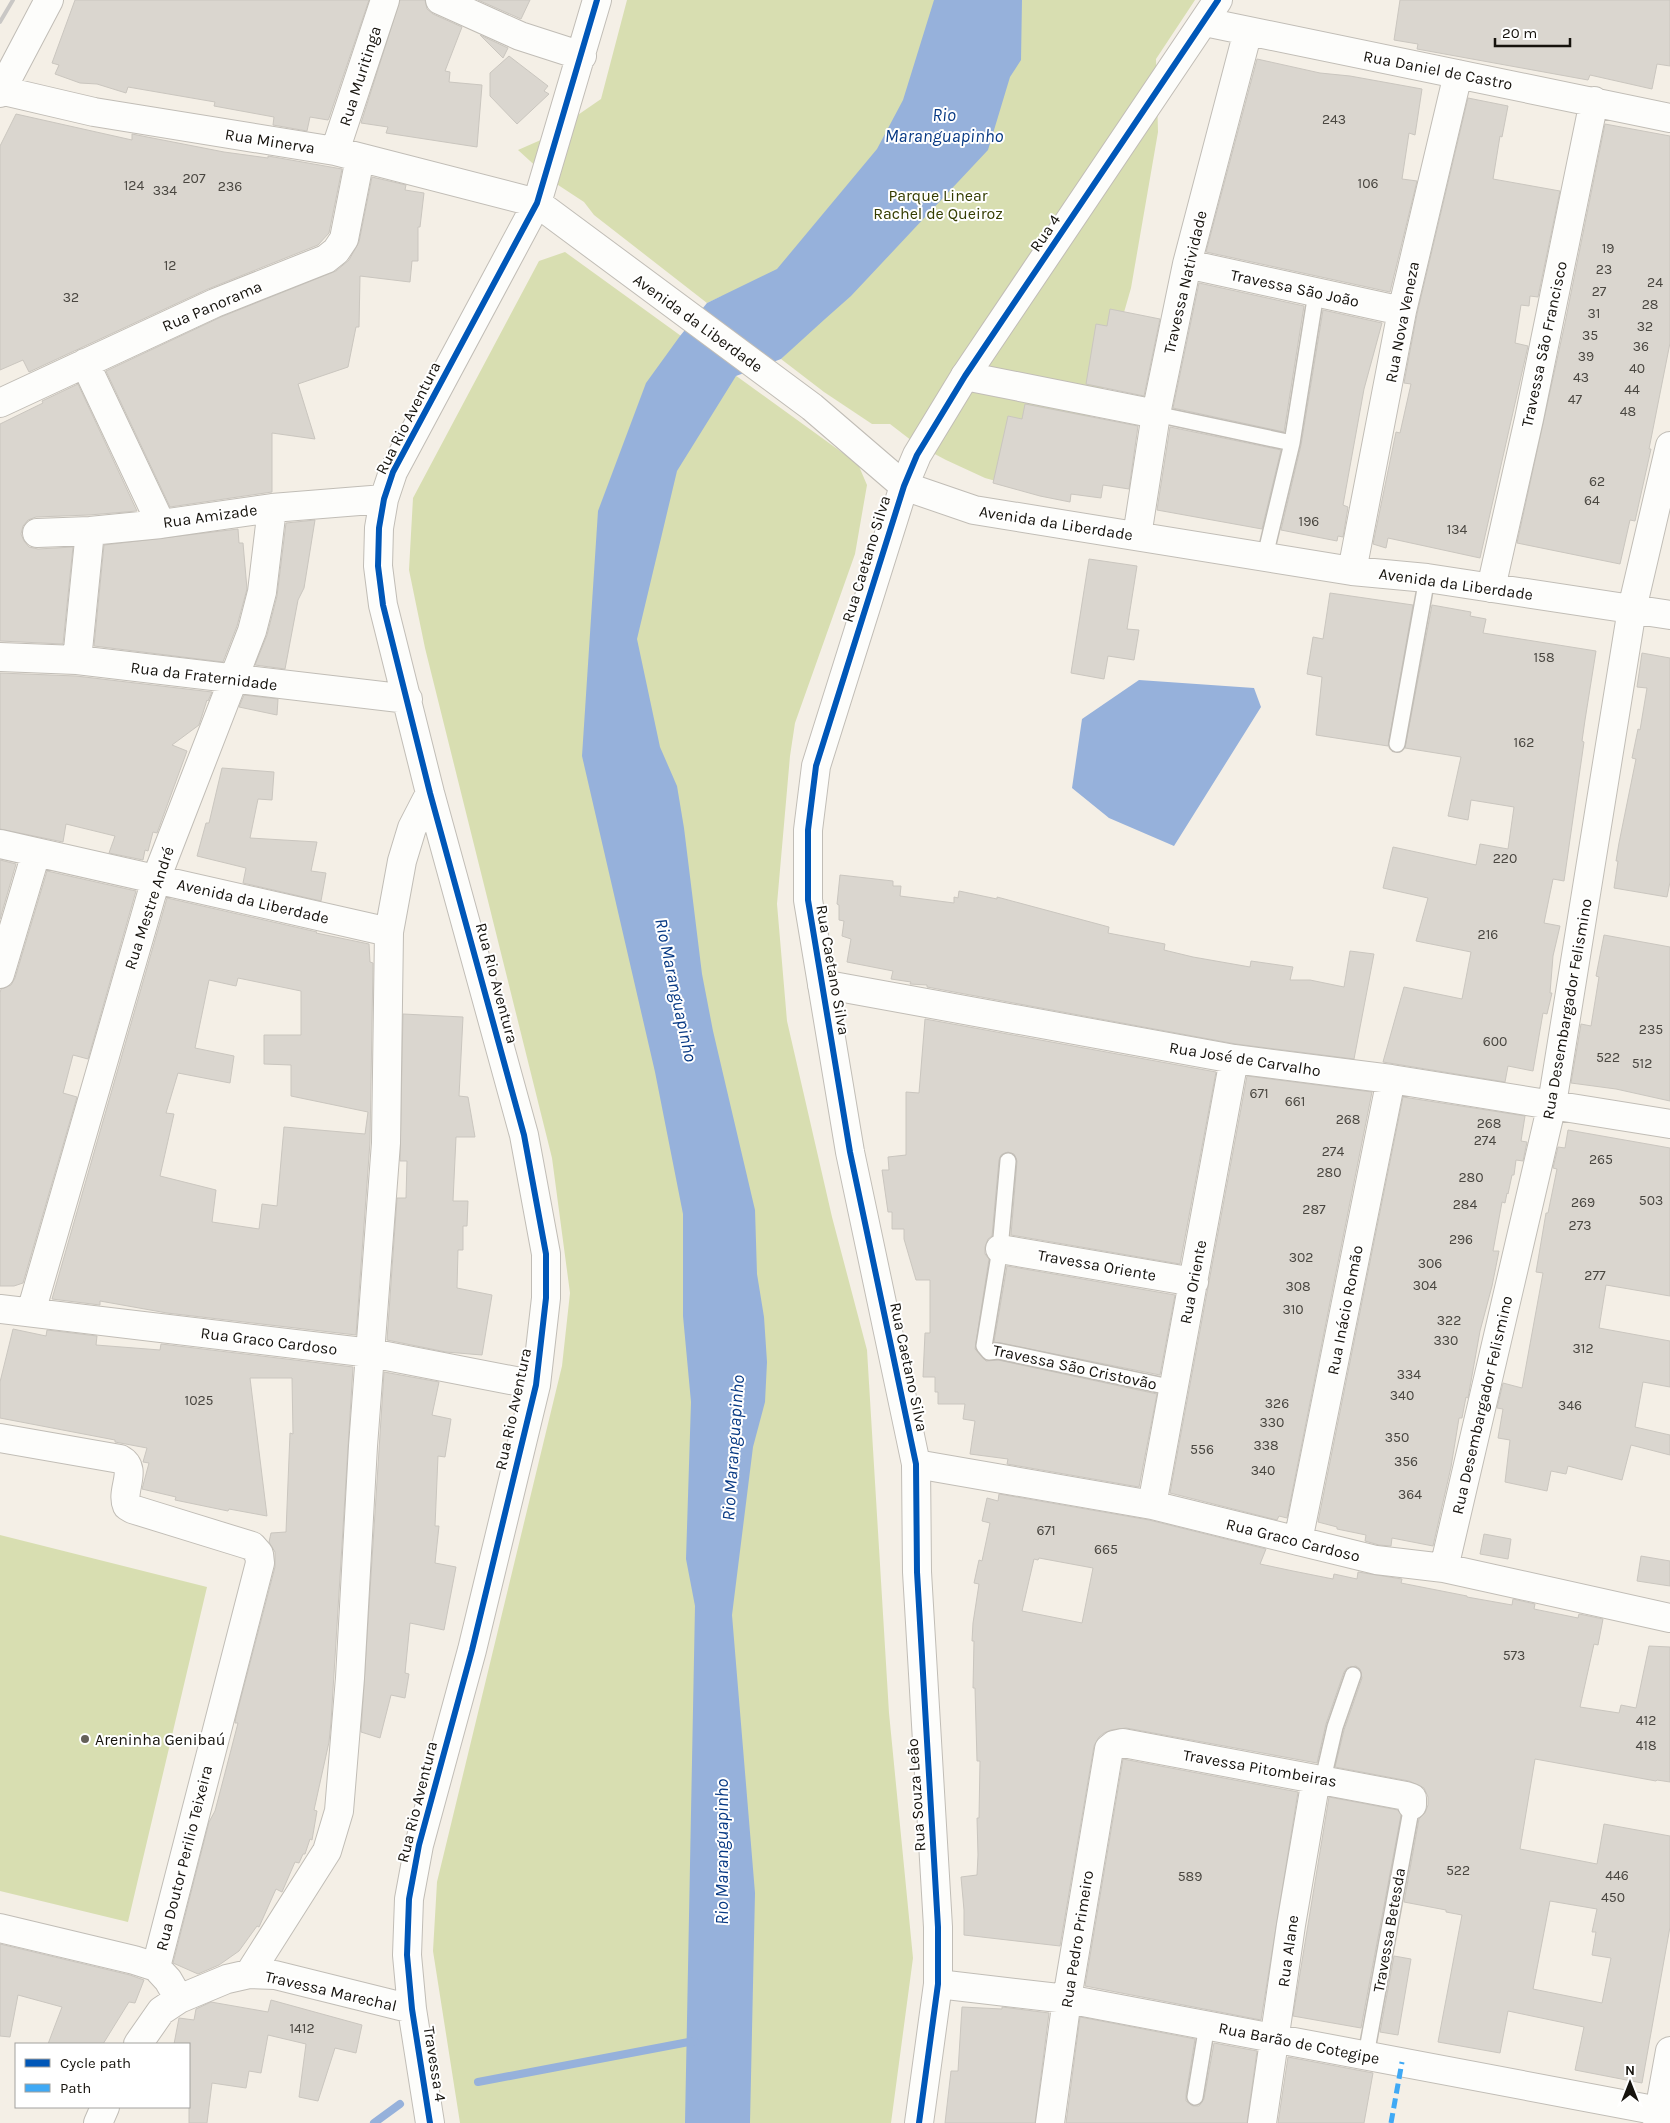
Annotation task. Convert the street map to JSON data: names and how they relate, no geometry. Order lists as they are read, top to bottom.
{
  "streets": {
    "street": [
      "Rua Daniel de Castro",
      "Rua Muritinga",
      "Rua Minerva",
      "Rua 4",
      "Travessa Natividade",
      "Travessa São João",
      "Rua Panorama",
      "Rua Nova Veneza",
      "Avenida da Liberdade",
      "Travessa São Francisco",
      "Rua Rio Aventura",
      "Rua Amizade",
      "Rua Caetano Silva",
      "Rua da Fraternidade",
      "Rua Mestre André",
      "Rua Desembargador Felismino",
      "Rua José de Carvalho",
      "Travessa Oriente",
      "Rua Oriente",
      "Rua Inácio Romão",
      "Rua Graco Cardoso",
      "Travessa Pitombeiras",
      "Rua Souza Leão",
      "Rua Doutor Perilio Teixeira",
      "Rua Pedro Primeiro",
      "Rua Alane",
      "Travessa Marechal",
      "Rua Barão de Cotegipe",
      "Travessa 4"
    ],
    "lane": ["Travessa São Cristovão", "Travessa Betesda"]
  },
  "crossings": [
    ["Rua Daniel de Castro", "Rua 4"],
    ["Rua Daniel de Castro", "Travessa Natividade"],
    ["Rua Daniel de Castro", "Rua Nova Veneza"],
    ["Rua Daniel de Castro", "Travessa São Francisco"],
    ["Rua Muritinga", "Rua Minerva"],
    ["Rua Muritinga", "Rua Panorama"],
    ["Rua Minerva", "Rua Panorama"],
    ["Rua Minerva", "Avenida da Liberdade"],
    ["Rua Minerva", "Rua Rio Aventura"],
    ["Rua 4", "Avenida da Liberdade"],
    ["Rua 4", "Rua Caetano Silva"],
    ["Travessa Natividade", "Travessa São João"],
    ["Travessa Natividade", "Avenida da Liberdade"],
    ["Travessa São João", "Rua Nova Veneza"],
    ["Rua Nova Veneza", "Avenida da Liberdade"],
    ["Avenida da Liberdade", "Travessa São Francisco"],
    ["Avenida da Liberdade", "Rua Rio Aventura"],
    ["Avenida da Liberdade", "Rua Caetano Silva"],
    ["Avenida da Liberdade", "Rua Mestre André"],
    ["Avenida da Liberdade", "Rua Desembargador Felismino"],
    ["Rua Rio Aventura", "Rua Amizade"],
    ["Rua Rio Aventura", "Rua da Fraternidade"],
    ["Rua Rio Aventura", "Rua Graco Cardoso"],
    ["Rua Rio Aventura", "Travessa Marechal"],
    ["Rua Rio Aventura", "Travessa 4"],
    ["Rua Amizade", "Rua Mestre André"],
    ["Rua Caetano Silva", "Rua José de Carvalho"],
    ["Rua Caetano Silva", "Rua Graco Cardoso"],
    ["Rua Caetano Silva", "Rua Souza Leão"],
    ["Rua da Fraternidade", "Rua Mestre André"],
    ["Rua Mestre André", "Rua Graco Cardoso"],
    ["Rua Desembargador Felismino", "Rua José de Carvalho"],
    ["Rua Desembargador Felismino", "Rua Graco Cardoso"],
    ["Rua José de Carvalho", "Rua Oriente"],
    ["Rua José de Carvalho", "Rua Inácio Romão"],
    ["Travessa Oriente", "Rua Oriente"],
    ["Travessa Oriente", "Travessa São Cristovão"],
    ["Rua Oriente", "Rua Graco Cardoso"],
    ["Rua Oriente", "Travessa São Cristovão"],
    ["Rua Inácio Romão", "Rua Graco Cardoso"],
    ["Rua Graco Cardoso", "Rua Souza Leão"],
    ["Travessa Pitombeiras", "Travessa Betesda"],
    ["Travessa Pitombeiras", "Rua Pedro Primeiro"],
    ["Travessa Pitombeiras", "Rua Alane"],
    ["Rua Souza Leão", "Rua Barão de Cotegipe"],
    ["Travessa Betesda", "Rua Barão de Cotegipe"],
    ["Rua Pedro Primeiro", "Rua Barão de Cotegipe"],
    ["Rua Alane", "Rua Barão de Cotegipe"],
    ["Travessa Marechal", "Travessa 4"]
  ],
  "water": ["Rio Maranguapinho"],
  "parks": ["Parque Linear Rachel de Queiroz"],
  "places": ["Areninha Genibaú"],
  "house_numbers": [
    "243",
    "207",
    "106",
    "124",
    "236",
    "334",
    "19",
    "12",
    "23",
    "24",
    "27",
    "32",
    "28",
    "31",
    "32",
    "35",
    "36",
    "39",
    "40",
    "43",
    "44",
    "47",
    "48",
    "62",
    "64",
    "196",
    "134",
    "158",
    "162",
    "220",
    "216",
    "235",
    "600",
    "522",
    "512",
    "671",
    "661",
    "268",
    "268",
    "274",
    "274",
    "265",
    "280",
    "280",
    "503",
    "269",
    "284",
    "287",
    "273",
    "296",
    "302",
    "306",
    "277",
    "304",
    "308",
    "310",
    "322",
    "330",
    "312",
    "334",
    "340",
    "1025",
    "326",
    "346",
    "330",
    "350",
    "338",
    "556",
    "356",
    "340",
    "364",
    "671",
    "665",
    "573",
    "412",
    "418",
    "522",
    "446",
    "589",
    "450",
    "1412"
  ],
  "legend": ["Cycle path", "Path"],
  "scale_bar": "20 m",
  "north": "top"
}
